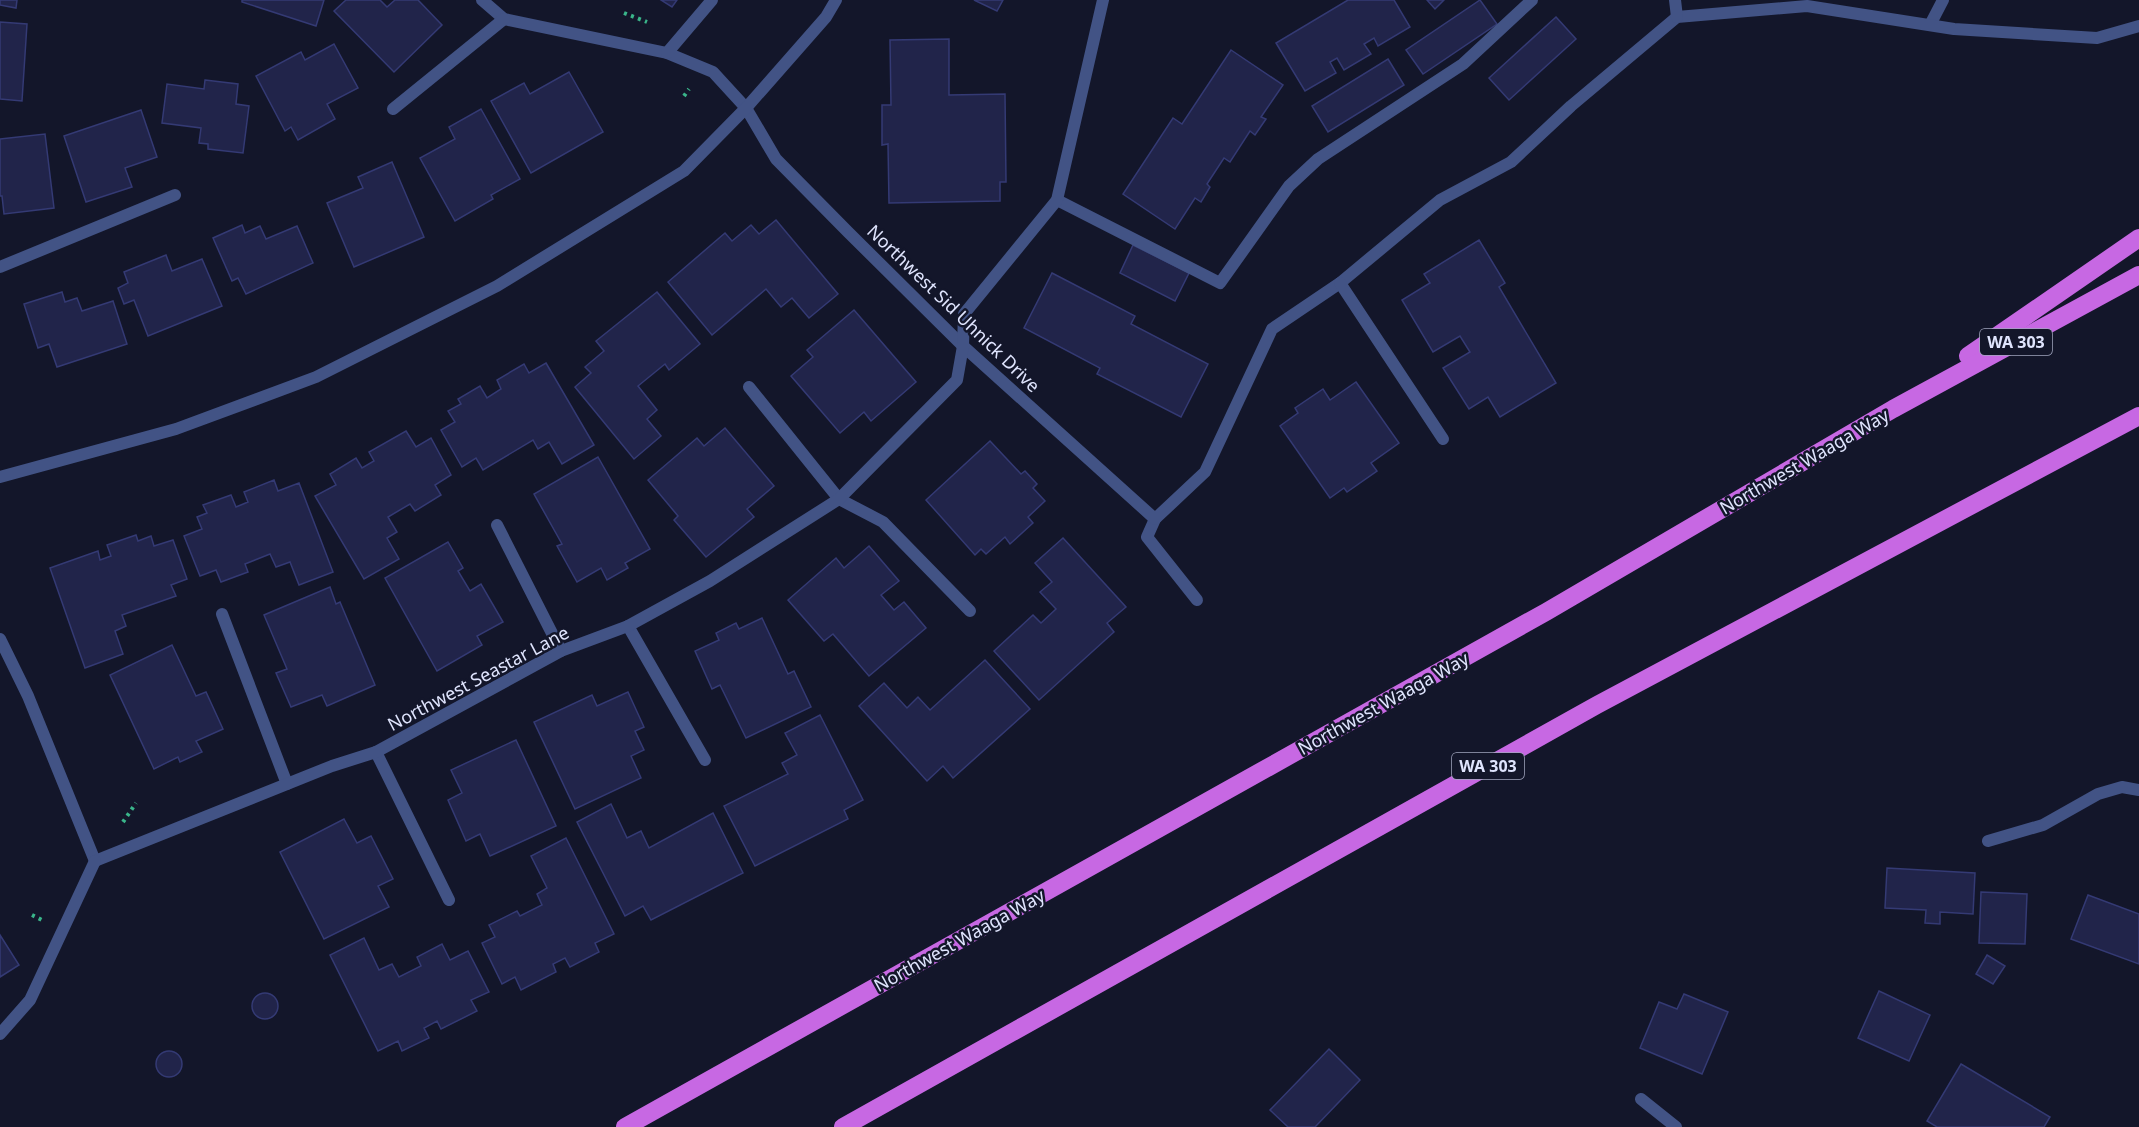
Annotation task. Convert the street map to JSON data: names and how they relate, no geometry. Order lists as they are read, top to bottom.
{
  "streets": {
    "highway": ["WA 303", "Northwest Waaga Way"],
    "street": ["Northwest Sid Uhnick Drive", "Northwest Seastar Lane"]
  },
  "crossings": [
    ["Northwest Sid Uhnick Drive", "Northwest Seastar Lane"]
  ]
}
